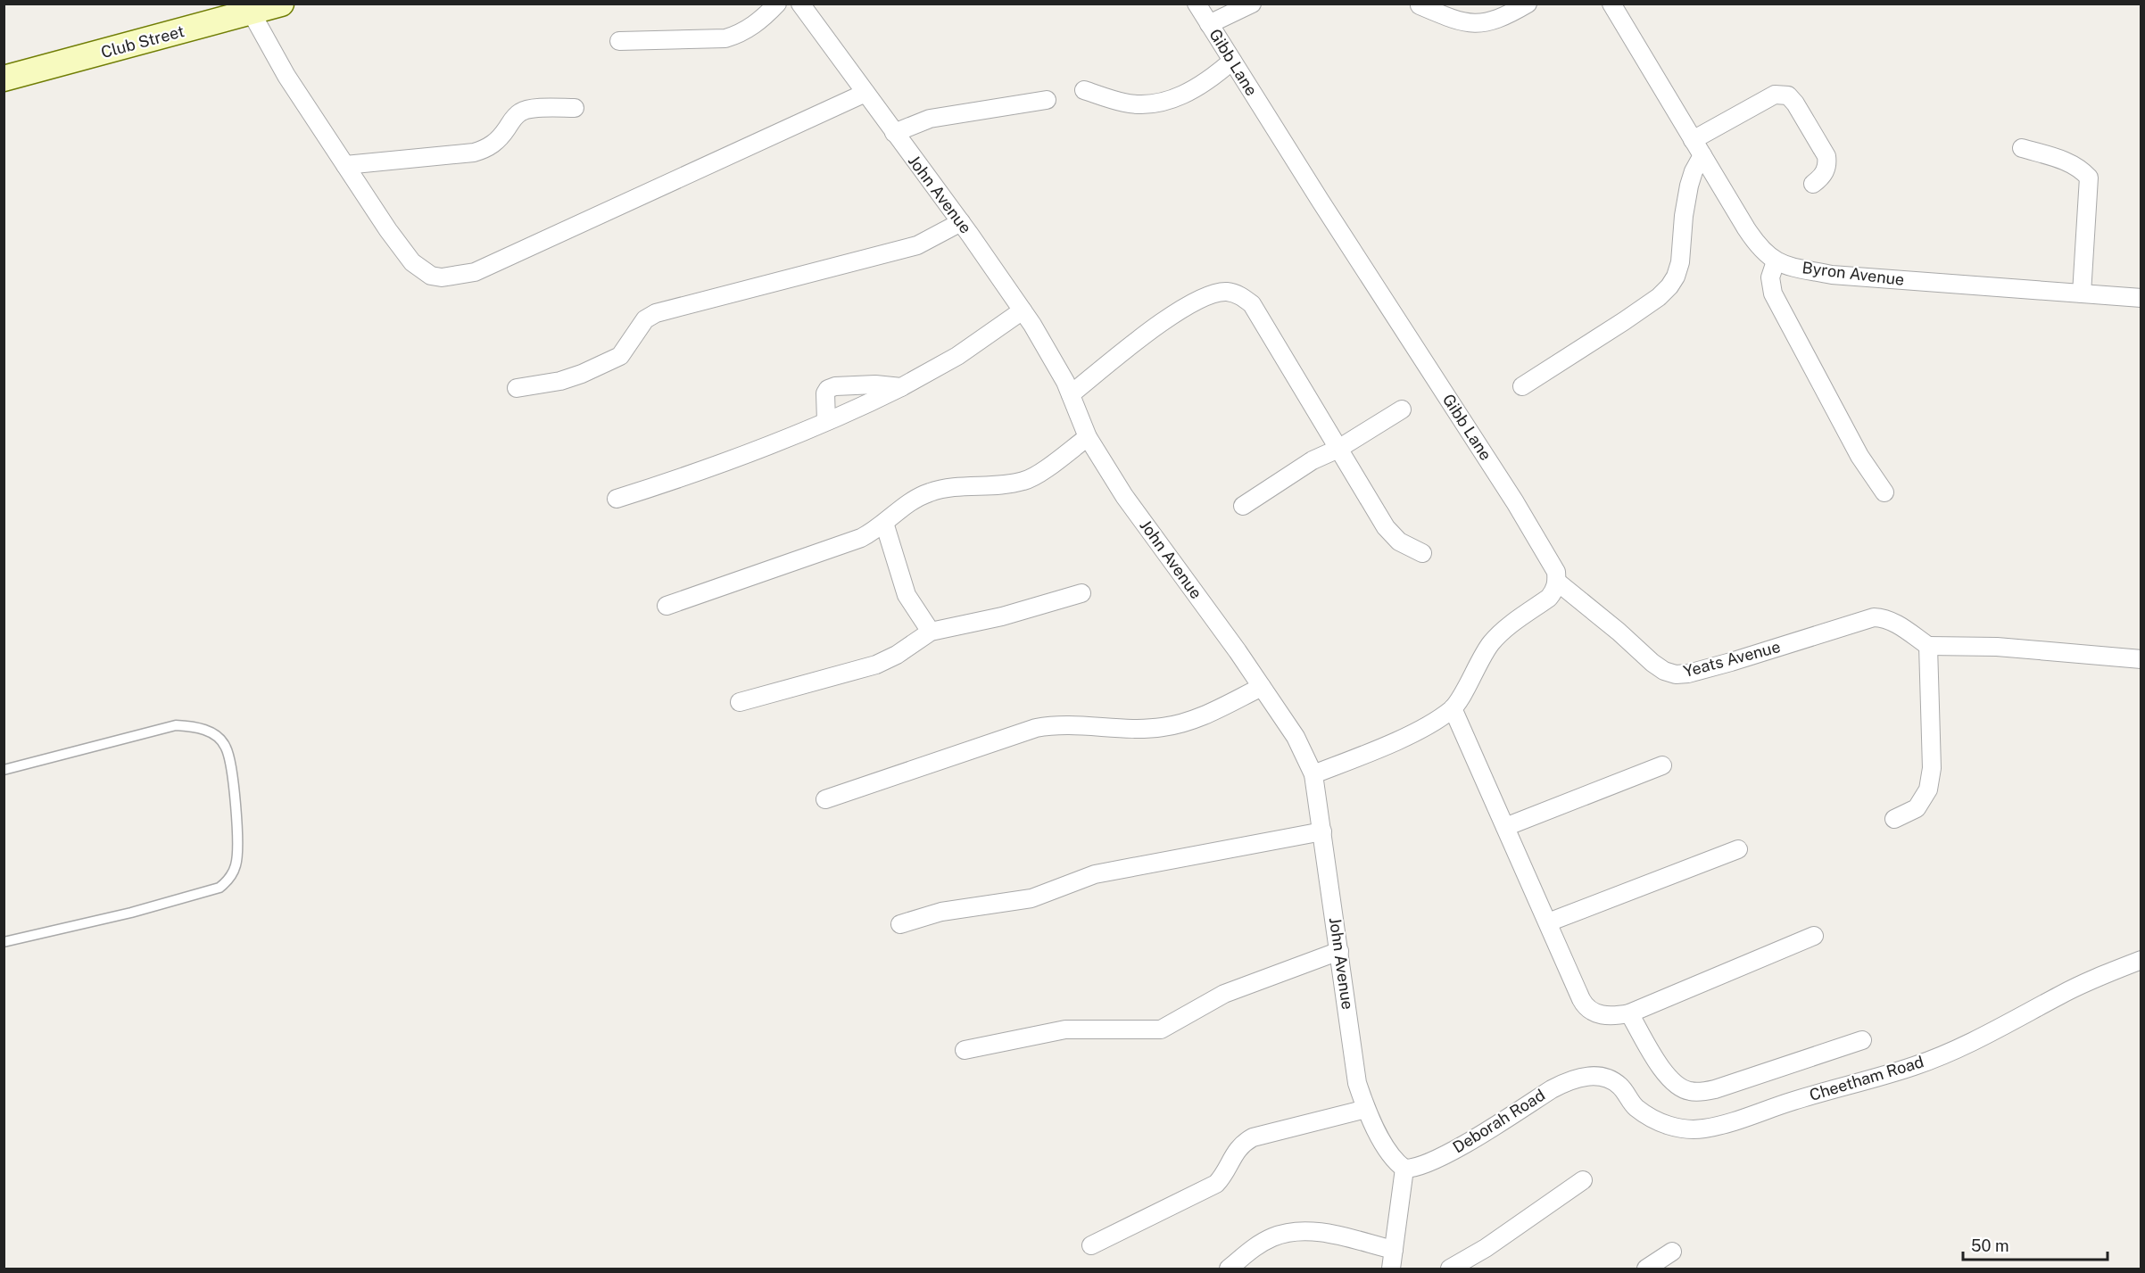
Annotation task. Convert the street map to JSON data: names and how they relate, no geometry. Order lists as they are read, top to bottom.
{
  "streets": {
    "main road": ["Club Street"],
    "street": [
      "Gibb Lane",
      "John Avenue",
      "Byron Avenue",
      "Yeats Avenue",
      "Cheetham Road",
      "Deborah Road"
    ]
  },
  "crossings": [
    ["Gibb Lane", "Yeats Avenue"],
    ["John Avenue", "Deborah Road"],
    ["Cheetham Road", "Deborah Road"]
  ],
  "scale_bar": "50 m"
}
